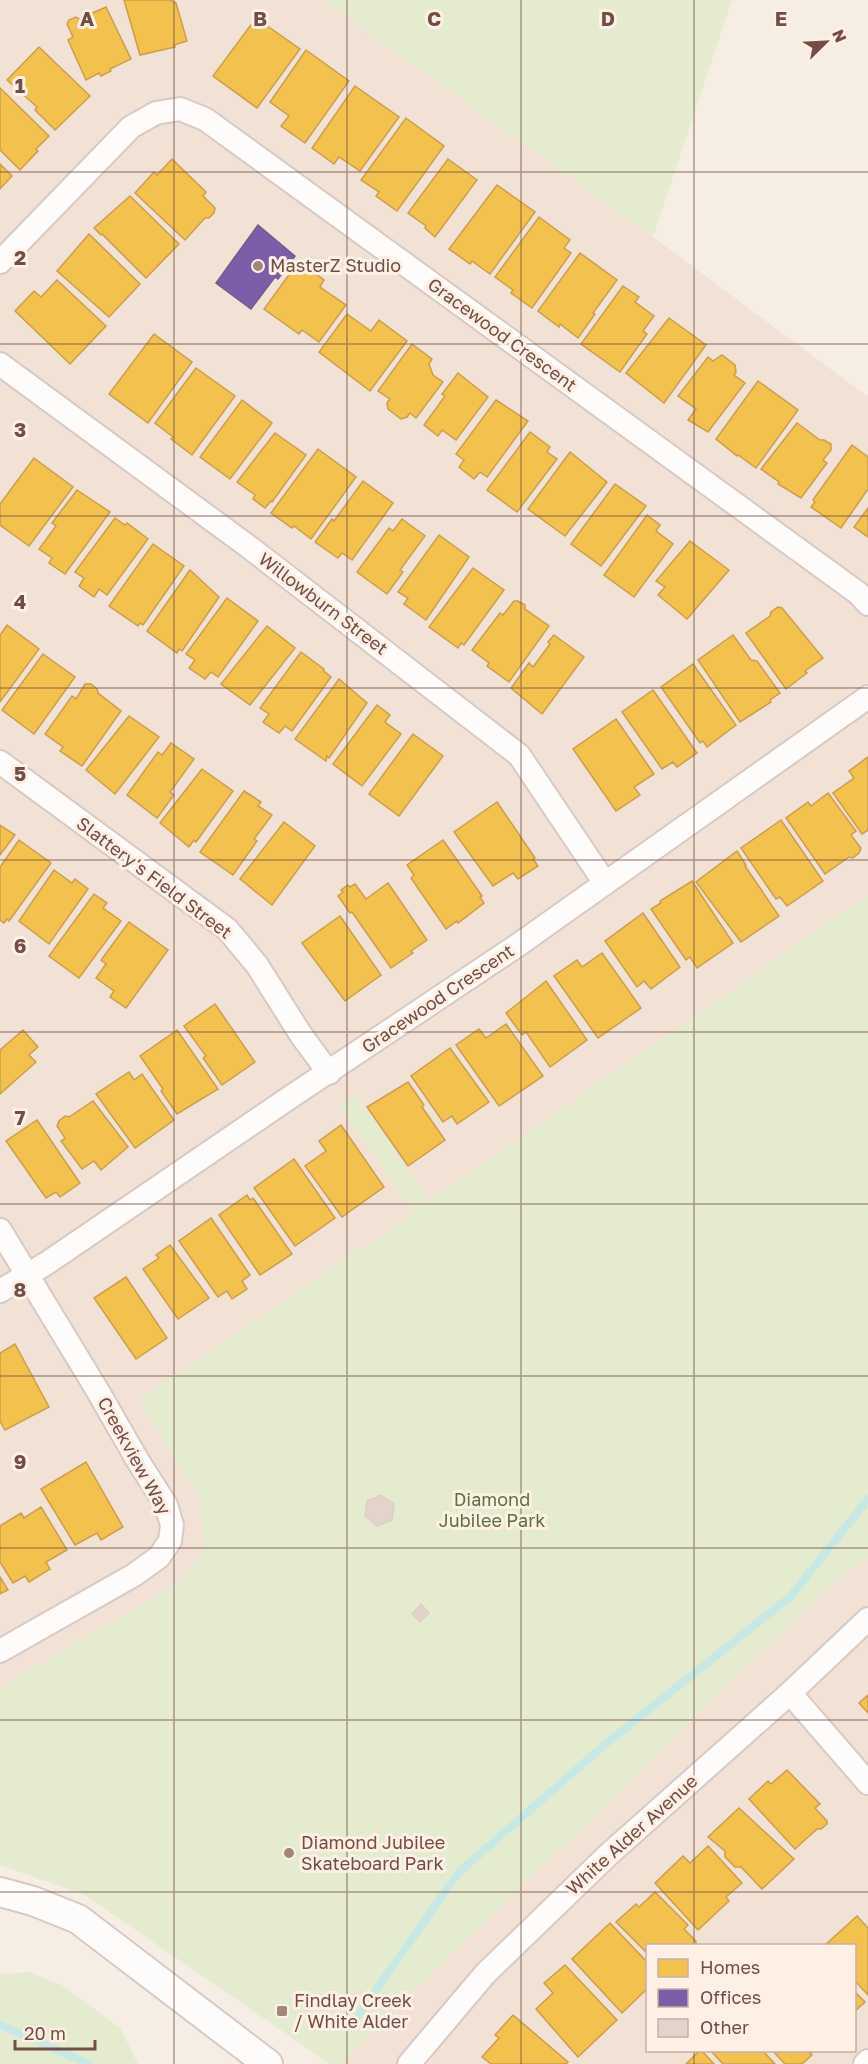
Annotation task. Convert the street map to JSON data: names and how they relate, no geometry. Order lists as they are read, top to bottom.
{
  "streets": {
    "street": [
      "Gracewood Crescent",
      "Willowburn Street",
      "Slattery's Field Street",
      "Creekview Way",
      "White Alder Avenue"
    ]
  },
  "crossings": [
    ["Gracewood Crescent", "Willowburn Street"],
    ["Gracewood Crescent", "Slattery's Field Street"],
    ["Gracewood Crescent", "Creekview Way"]
  ],
  "parks": ["Diamond Jubilee Park"],
  "places": {
    "other": ["MasterZ Studio", "Diamond Jubilee Skateboard Park"],
    "transit": ["Findlay Creek / White Alder"]
  },
  "legend": ["Homes", "Offices", "Other"],
  "scale_bar": "20 m",
  "north": "top right",
  "grid": {
    "columns": [
      "A",
      "B",
      "C",
      "D",
      "E"
    ],
    "rows": [
      "1",
      "2",
      "3",
      "4",
      "5",
      "6",
      "7",
      "8",
      "9"
    ]
  }
}
